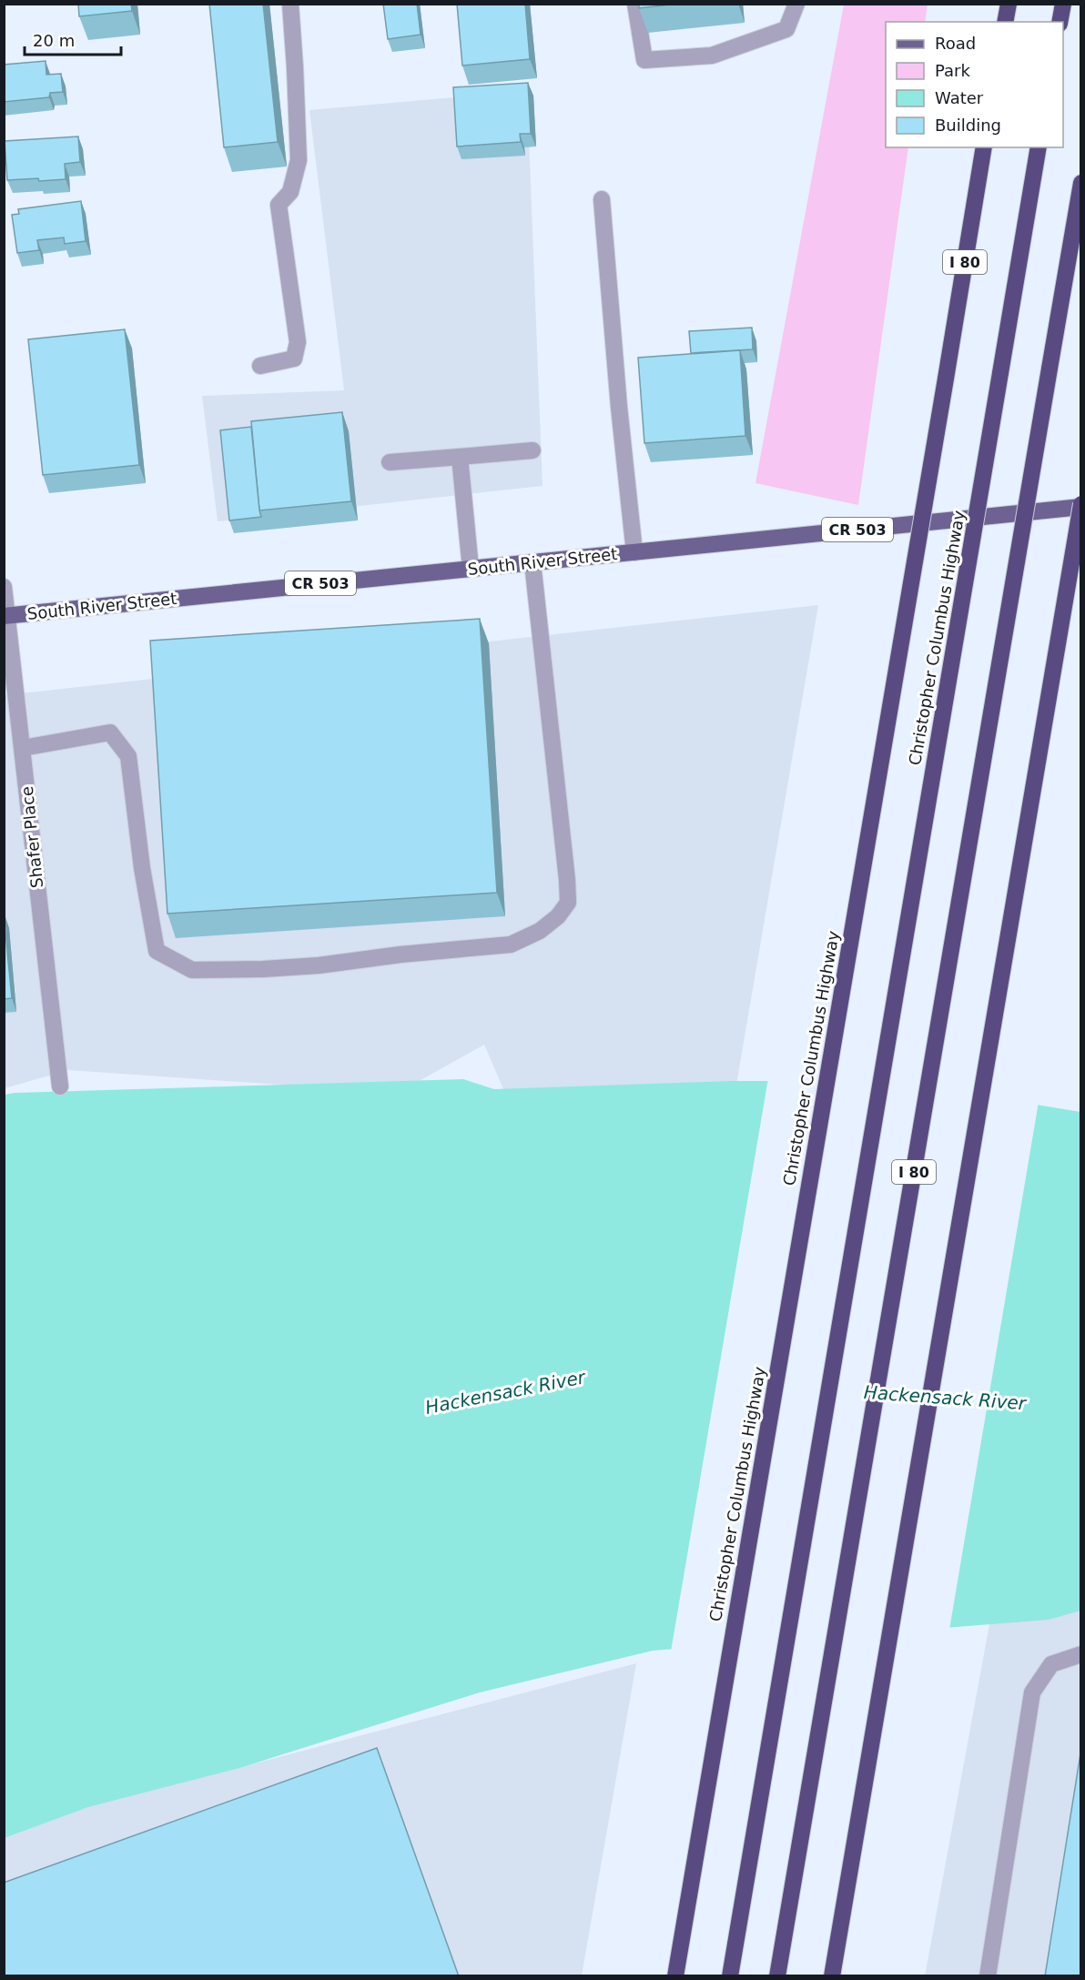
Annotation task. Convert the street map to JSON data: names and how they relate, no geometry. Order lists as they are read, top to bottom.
{
  "streets": {
    "highway": ["I 80", "Christopher Columbus Highway"],
    "main road": ["CR 503", "South River Street"],
    "street": ["Shafer Place"]
  },
  "crossings": [
    ["South River Street", "Shafer Place"]
  ],
  "water": ["Hackensack River"],
  "legend": [
    "Road",
    "Park",
    "Water",
    "Building"
  ],
  "scale_bar": "20 m"
}
